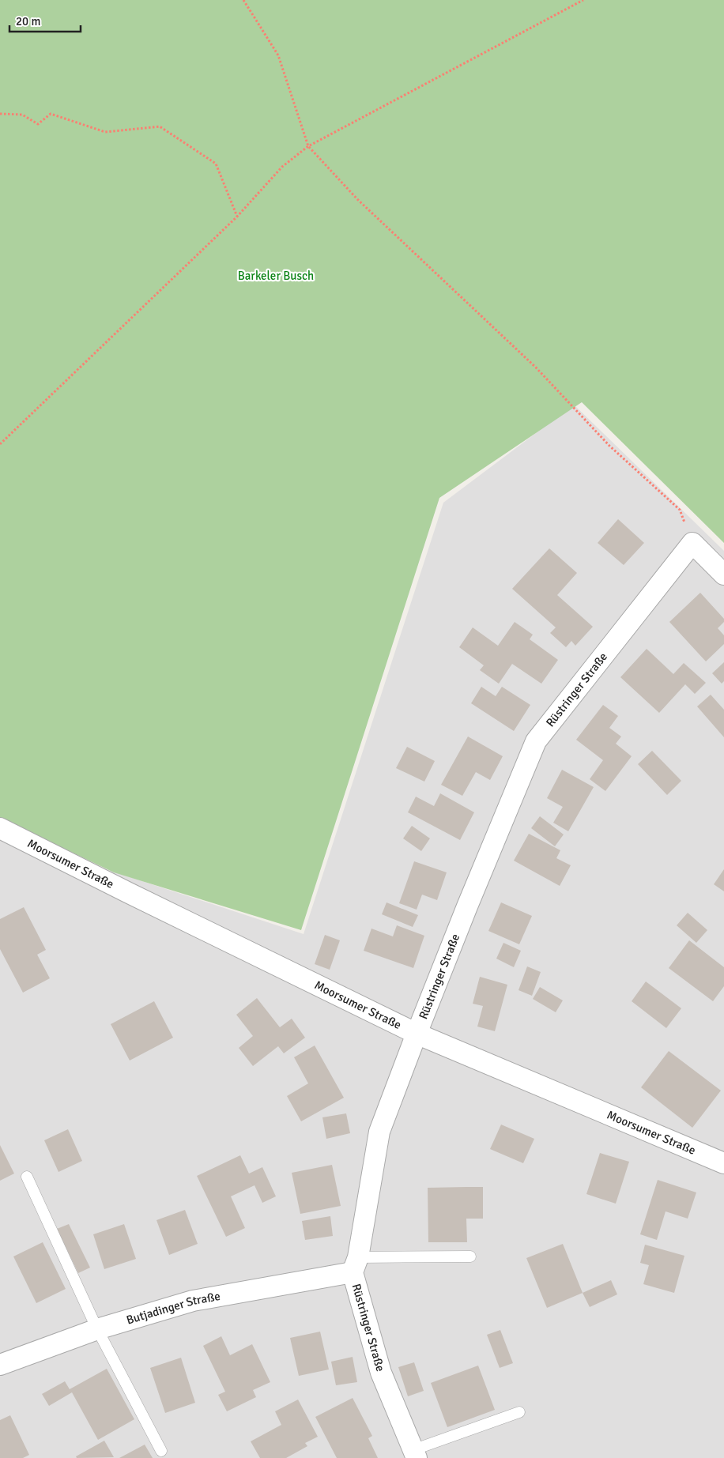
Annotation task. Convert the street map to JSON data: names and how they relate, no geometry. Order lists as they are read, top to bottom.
{
  "streets": {
    "street": ["Rüstringer Straße", "Moorsumer Straße", "Butjadinger Straße"]
  },
  "crossings": [
    ["Rüstringer Straße", "Moorsumer Straße"],
    ["Rüstringer Straße", "Butjadinger Straße"]
  ],
  "parks": ["Barkeler Busch"],
  "scale_bar": "20 m"
}
